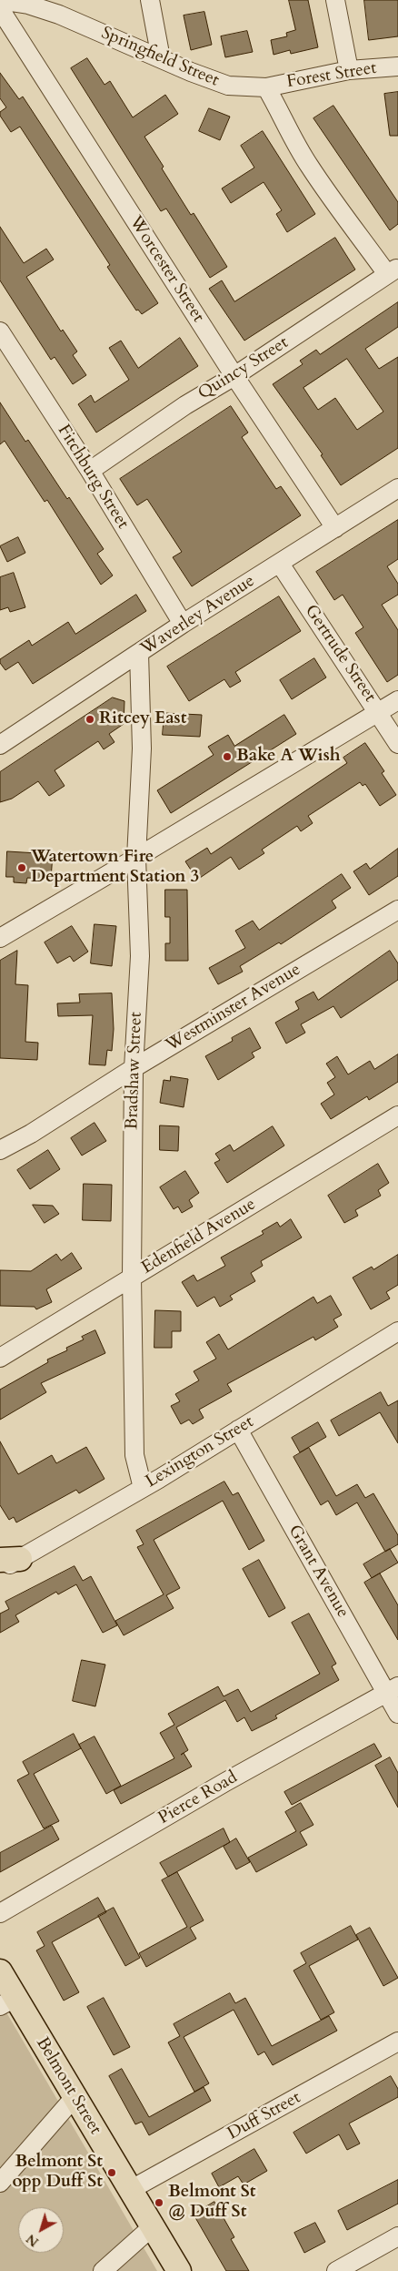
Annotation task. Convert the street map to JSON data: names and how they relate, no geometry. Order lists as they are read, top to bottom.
{
  "streets": {
    "main road": ["Belmont Street"],
    "street": [
      "Springfield Street",
      "Forest Street",
      "Worcester Street",
      "Quincy Street",
      "Fitchburg Street",
      "Waverley Avenue",
      "Gertrude Street",
      "Westminster Avenue",
      "Bradshaw Street",
      "Edenfield Avenue",
      "Lexington Street",
      "Grant Avenue",
      "Pierce Road",
      "Duff Street"
    ]
  },
  "crossings": [
    ["Springfield Street", "Forest Street"],
    ["Worcester Street", "Quincy Street"],
    ["Worcester Street", "Waverley Avenue"],
    ["Quincy Street", "Fitchburg Street"],
    ["Fitchburg Street", "Waverley Avenue"],
    ["Waverley Avenue", "Gertrude Street"],
    ["Waverley Avenue", "Bradshaw Street"],
    ["Westminster Avenue", "Bradshaw Street"],
    ["Bradshaw Street", "Edenfield Avenue"],
    ["Bradshaw Street", "Lexington Street"],
    ["Lexington Street", "Grant Avenue"],
    ["Grant Avenue", "Pierce Road"],
    ["Belmont Street", "Duff Street"]
  ],
  "places": [
    "Ritcey East",
    "Bake A Wish",
    "Watertown Fire Department Station 3",
    "Belmont St opp Duff St",
    "Belmont St @ Duff St"
  ],
  "north": "bottom left"
}
